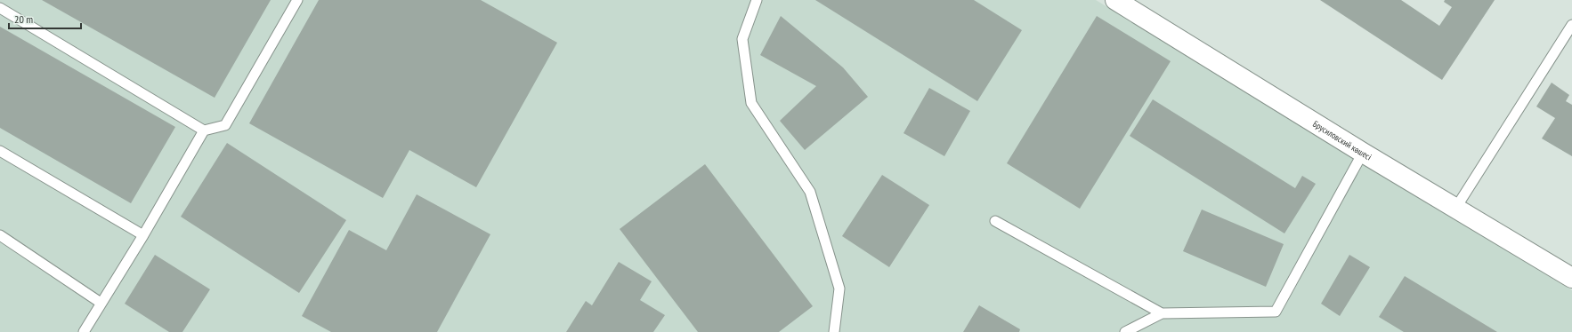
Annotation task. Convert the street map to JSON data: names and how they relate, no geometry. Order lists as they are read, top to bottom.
{
  "streets": {
    "street": ["Брусиловский көшесі"]
  },
  "scale_bar": "20 m"
}
